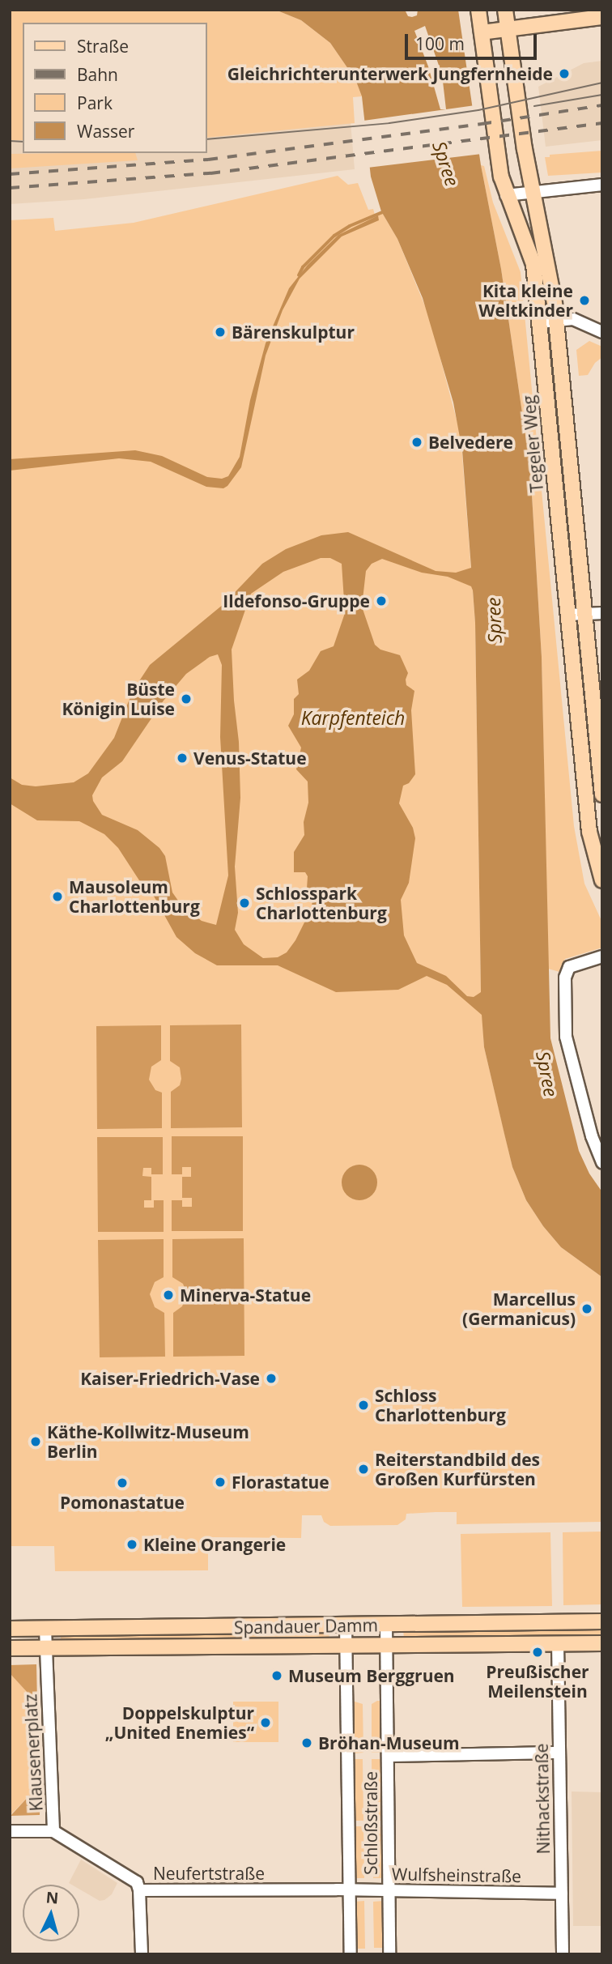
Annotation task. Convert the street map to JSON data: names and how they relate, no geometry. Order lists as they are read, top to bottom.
{
  "streets": {
    "main road": ["Tegeler Weg", "Spandauer Damm"],
    "street": [
      "Klausenerplatz",
      "Nithackstraße",
      "Schloßstraße",
      "Neufertstraße",
      "Wulfsheinstraße"
    ]
  },
  "crossings": [
    ["Spandauer Damm", "Klausenerplatz"],
    ["Spandauer Damm", "Nithackstraße"],
    ["Spandauer Damm", "Schloßstraße"],
    ["Klausenerplatz", "Neufertstraße"],
    ["Nithackstraße", "Wulfsheinstraße"],
    ["Schloßstraße", "Neufertstraße"],
    ["Schloßstraße", "Wulfsheinstraße"],
    ["Neufertstraße", "Wulfsheinstraße"]
  ],
  "water": ["Spree", "Karpfenteich"],
  "places": [
    "Gleichrichterunterwerk Jungfernheide",
    "Kita kleine Weltkinder",
    "Bärenskulptur",
    "Belvedere",
    "Ildefonso-Gruppe",
    "Büste Königin Luise",
    "Venus-Statue",
    "Mausoleum Charlottenburg",
    "Schlosspark Charlottenburg",
    "Minerva-Statue",
    "Marcellus (Germanicus)",
    "Kaiser-Friedrich-Vase",
    "Schloss Charlottenburg",
    "Käthe-Kollwitz-Museum Berlin",
    "Reiterstandbild des Großen Kurfürsten",
    "Florastatue",
    "Pomonastatue",
    "Kleine Orangerie",
    "Preußischer Meilenstein",
    "Museum Berggruen",
    "Doppelskulptur „United Enemies“",
    "Bröhan-Museum"
  ],
  "legend": [
    "Straße",
    "Bahn",
    "Park",
    "Wasser"
  ],
  "scale_bar": "100 m",
  "north": "top"
}
